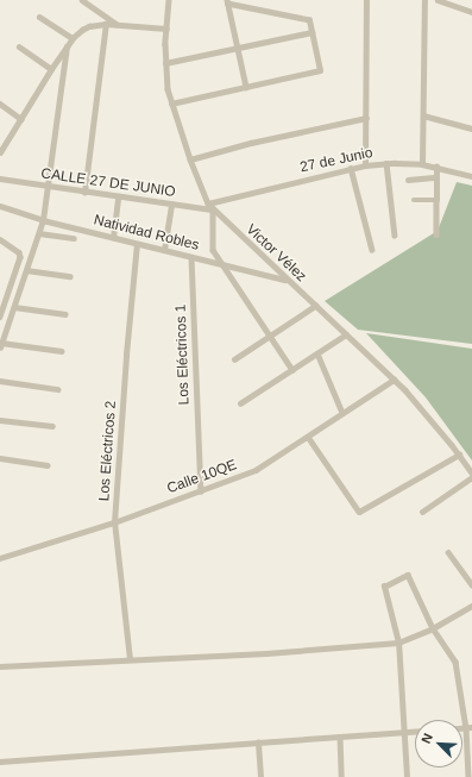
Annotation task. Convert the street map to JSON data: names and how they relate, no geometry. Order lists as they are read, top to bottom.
{
  "streets": {
    "street": [
      "27 de Junio",
      "CALLE 27 DE JUNIO",
      "Natividad Robles",
      "Victor Vélez",
      "Los Eléctricos 1",
      "Los Eléctricos 2",
      "Calle 10QE"
    ]
  },
  "crossings": [
    ["27 de Junio", "Victor Vélez"],
    ["CALLE 27 DE JUNIO", "Victor Vélez"],
    ["Natividad Robles", "Victor Vélez"],
    ["Natividad Robles", "Los Eléctricos 1"],
    ["Natividad Robles", "Los Eléctricos 2"],
    ["Victor Vélez", "Calle 10QE"],
    ["Los Eléctricos 1", "Calle 10QE"],
    ["Los Eléctricos 2", "Calle 10QE"]
  ],
  "north": "top left"
}
